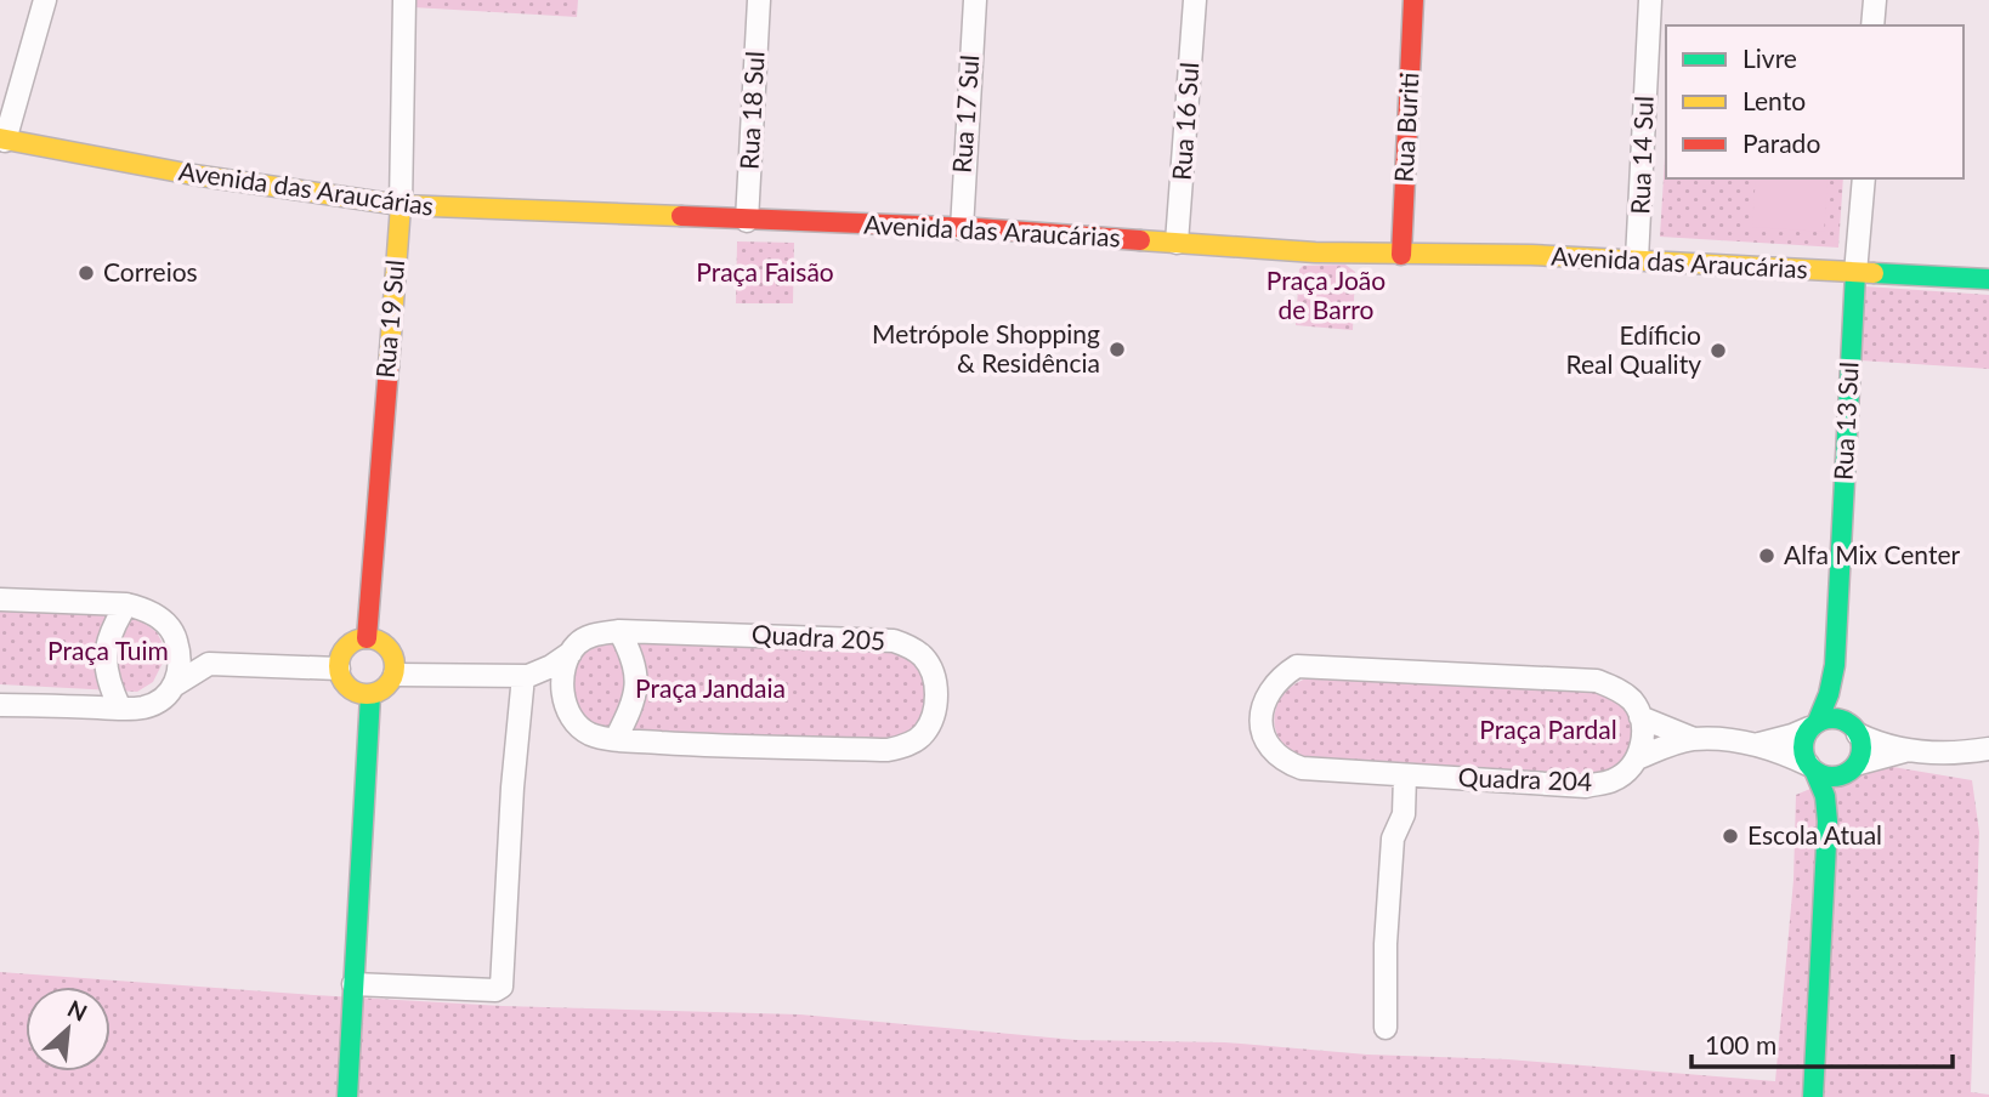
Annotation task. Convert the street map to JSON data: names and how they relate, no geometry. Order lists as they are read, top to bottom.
{
  "streets": {
    "street": [
      "Rua 18 Sul",
      "Rua 17 Sul",
      "Rua 16 Sul",
      "Rua Buriti",
      "Rua 14 Sul",
      "Avenida das Araucárias",
      "Rua 19 Sul",
      "Rua 13 Sul",
      "Quadra 205",
      "Quadra 204"
    ]
  },
  "crossings": [
    ["Rua 18 Sul", "Avenida das Araucárias"],
    ["Rua 17 Sul", "Avenida das Araucárias"],
    ["Rua 16 Sul", "Avenida das Araucárias"],
    ["Rua Buriti", "Avenida das Araucárias"],
    ["Rua 14 Sul", "Avenida das Araucárias"],
    ["Avenida das Araucárias", "Rua 19 Sul"],
    ["Avenida das Araucárias", "Rua 13 Sul"],
    ["Rua 19 Sul", "Quadra 205"]
  ],
  "parks": [
    "Praça Faisão",
    "Praça João de Barro",
    "Praça Tuim",
    "Praça Jandaia",
    "Praça Pardal"
  ],
  "places": [
    "Correios",
    "Metrópole Shopping & Residência",
    "Edíficio Real Quality",
    "Alfa Mix Center",
    "Escola Atual"
  ],
  "legend": ["Livre", "Lento", "Parado"],
  "scale_bar": "100 m",
  "north": "top right"
}
